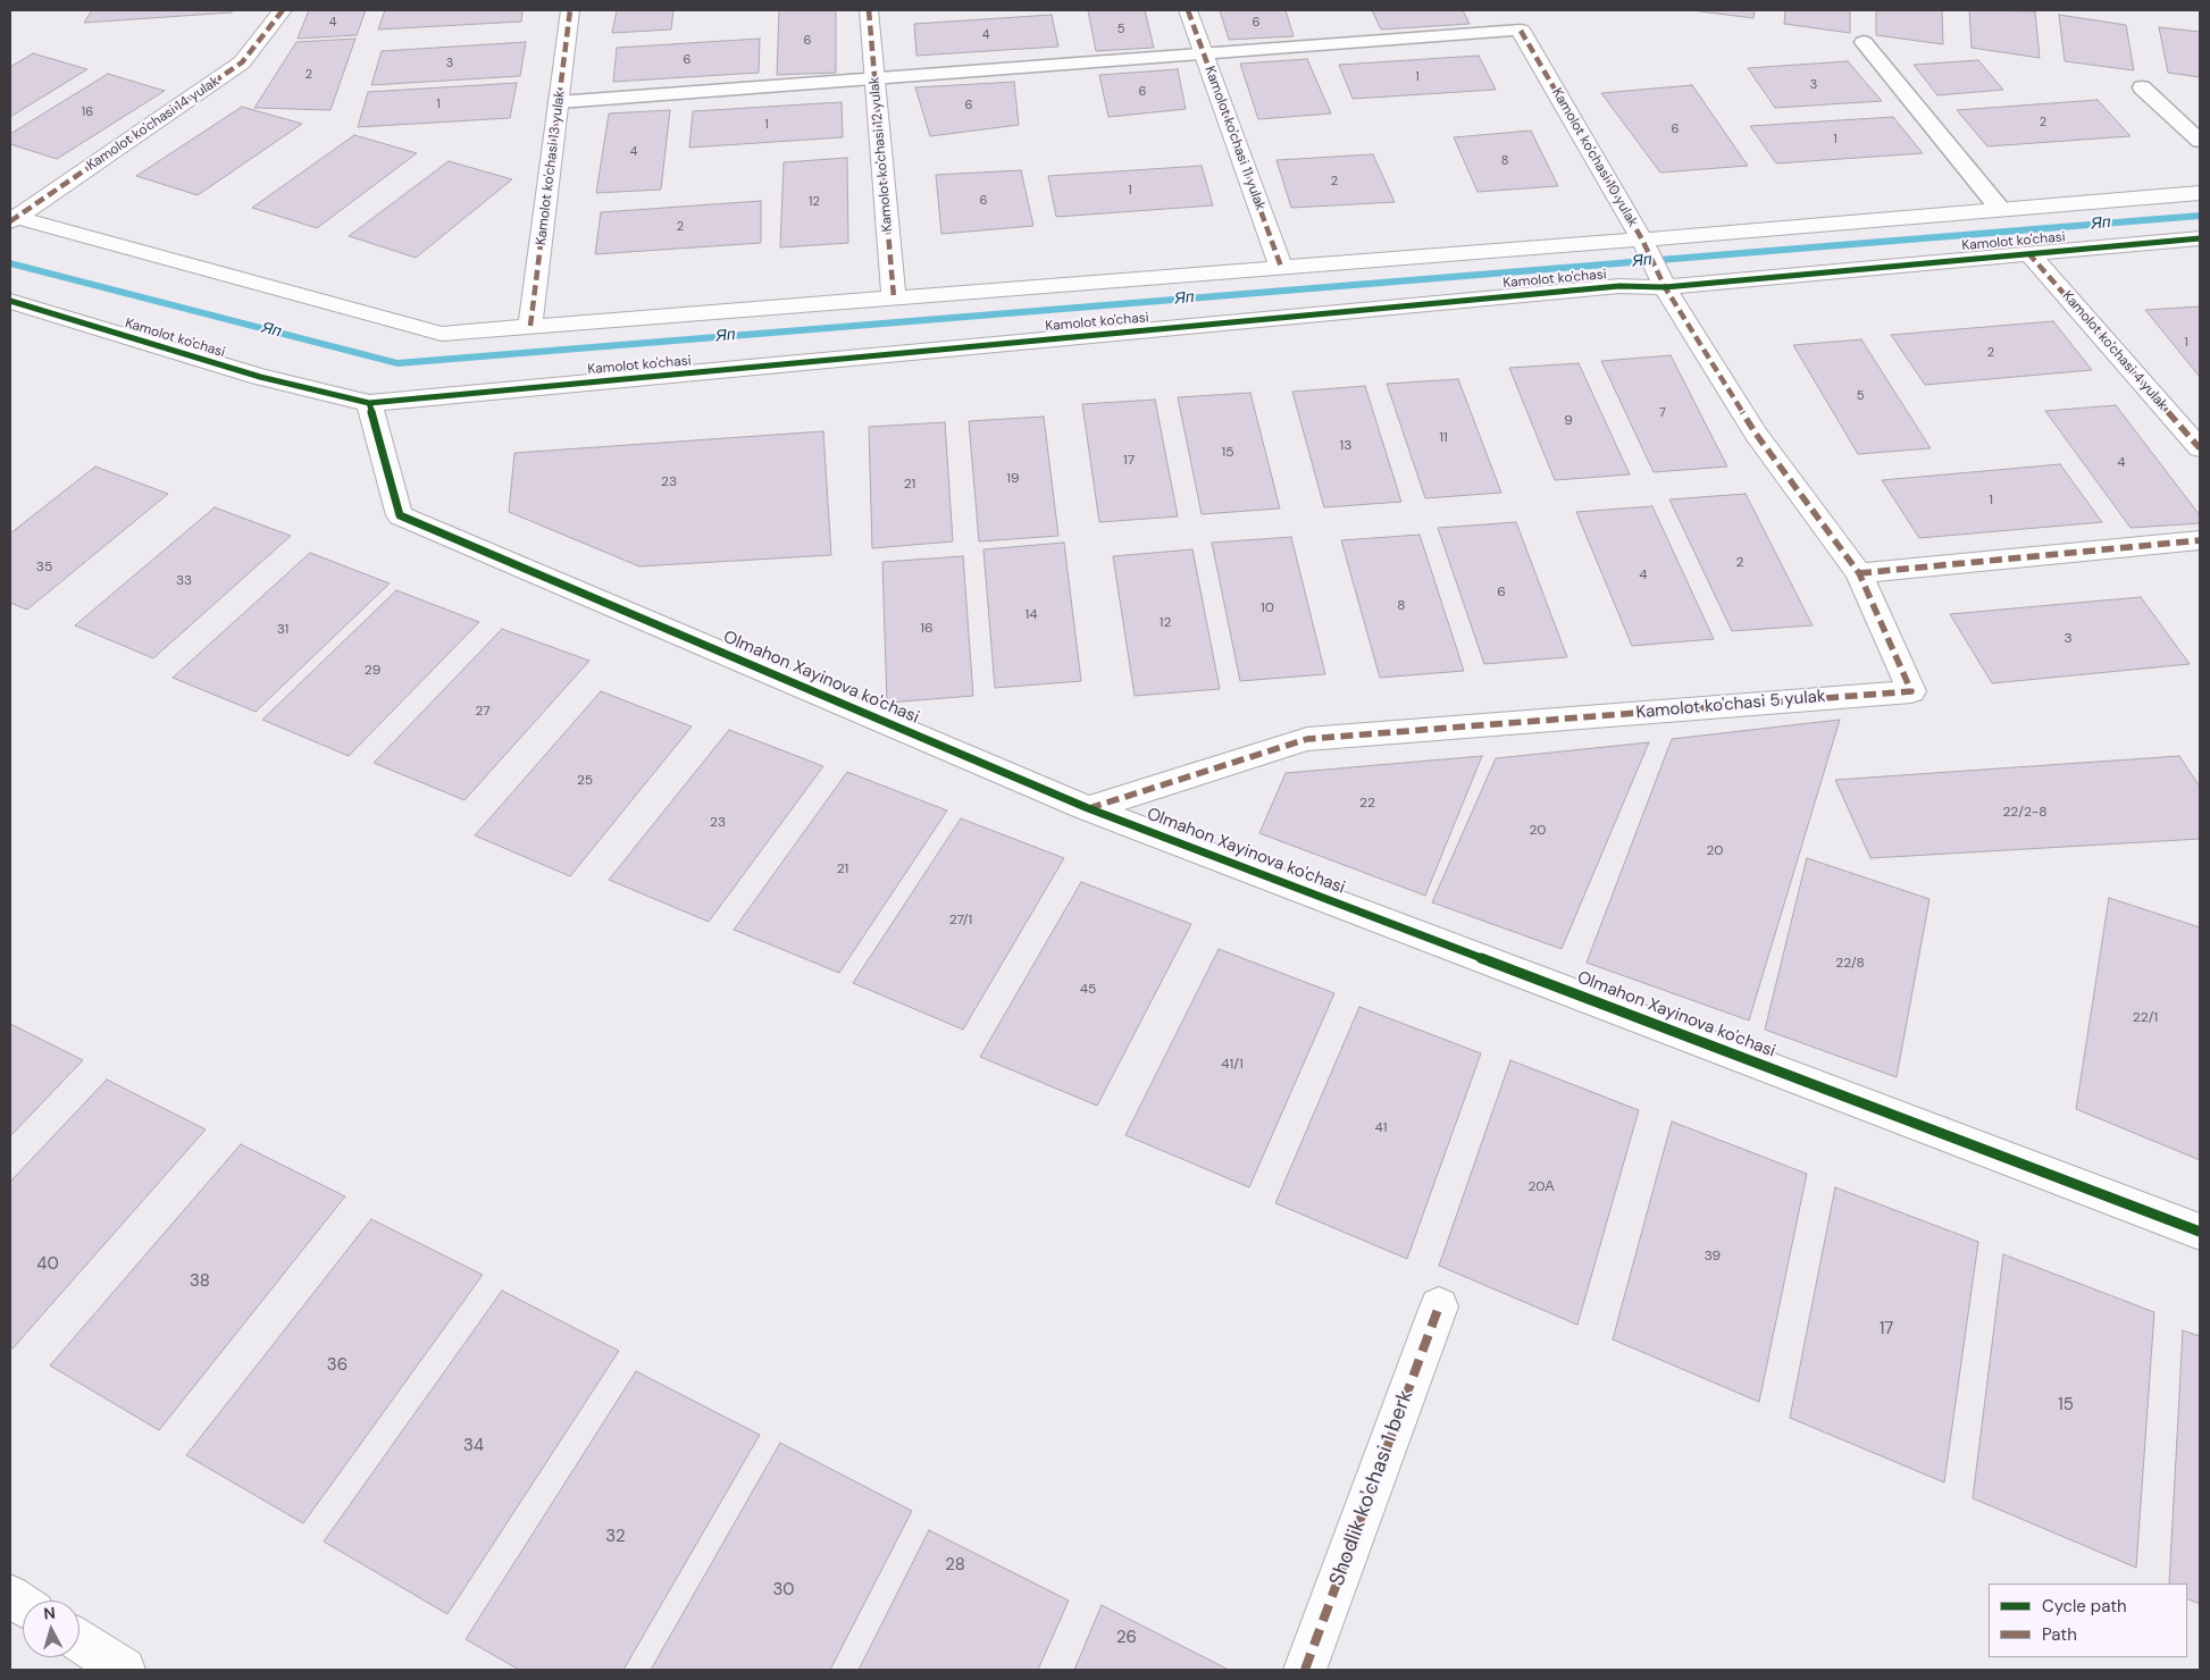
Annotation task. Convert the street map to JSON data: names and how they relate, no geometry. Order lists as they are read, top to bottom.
{
  "streets": {
    "street": [
      "Kamolot ko'chasi 14 yulak",
      "Kamolot ko'chasi 11 yulak",
      "Kamolot ko'chasi 12 yulak",
      "Kamolot ko'chasi 10 yulak",
      "Kamolot ko'chasi 13 yulak",
      "Kamolot ko'chasi",
      "Kamolot ko'chasi 4 yulak",
      "Olmahon Xayinova ko'chasi",
      "Kamolot ko'chasi 5 yulak",
      "Shodlik ko'chasi 1 berk"
    ]
  },
  "crossings": [
    ["Kamolot ko'chasi 14 yulak", "Kamolot ko'chasi"],
    ["Kamolot ko'chasi 11 yulak", "Kamolot ko'chasi"],
    ["Kamolot ko'chasi 12 yulak", "Kamolot ko'chasi"],
    ["Kamolot ko'chasi 10 yulak", "Kamolot ko'chasi"],
    ["Kamolot ko'chasi 10 yulak", "Kamolot ko'chasi 5 yulak"],
    ["Kamolot ko'chasi 13 yulak", "Kamolot ko'chasi"],
    ["Kamolot ko'chasi", "Kamolot ko'chasi 4 yulak"],
    ["Kamolot ko'chasi", "Olmahon Xayinova ko'chasi"],
    ["Kamolot ko'chasi", "Kamolot ko'chasi 5 yulak"],
    ["Olmahon Xayinova ko'chasi", "Kamolot ko'chasi 5 yulak"]
  ],
  "water": ["Яп"],
  "house_numbers": [
    "4",
    "6",
    "5",
    "4",
    "6",
    "6",
    "3",
    "2",
    "1",
    "3",
    "6",
    "1",
    "6",
    "16",
    "2",
    "1",
    "6",
    "1",
    "4",
    "8",
    "2",
    "1",
    "6",
    "12",
    "2",
    "1",
    "2",
    "5",
    "7",
    "9",
    "11",
    "13",
    "15",
    "17",
    "4",
    "19",
    "23",
    "21",
    "1",
    "2",
    "35",
    "4",
    "33",
    "6",
    "8",
    "10",
    "14",
    "12",
    "16",
    "31",
    "3",
    "29",
    "27",
    "25",
    "22",
    "22/2-8",
    "23",
    "20",
    "20",
    "21",
    "27/1",
    "22/8",
    "45",
    "22/1",
    "41/1",
    "41",
    "20А",
    "39",
    "40",
    "38",
    "17",
    "36",
    "15",
    "34",
    "32",
    "28",
    "30",
    "26"
  ],
  "legend": ["Cycle path", "Path"],
  "north": "top"
}
